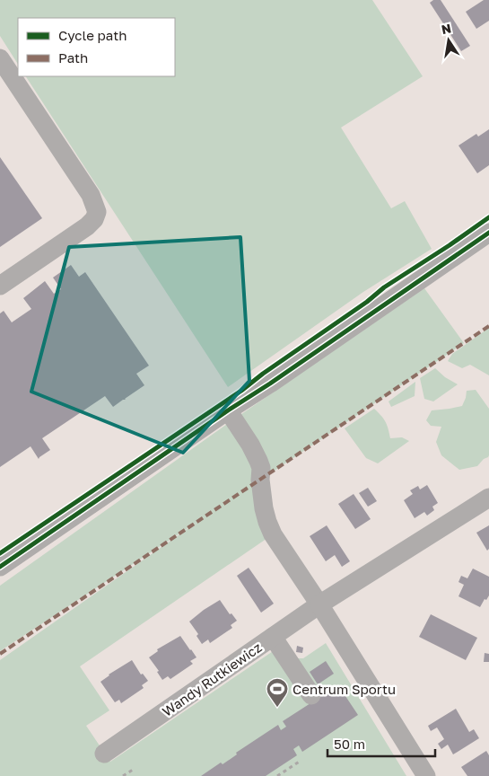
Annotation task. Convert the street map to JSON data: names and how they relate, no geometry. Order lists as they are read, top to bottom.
{
  "streets": {
    "street": ["Wandy Rutkiewicz"]
  },
  "places": {
    "sports": ["Centrum Sportu"]
  },
  "legend": ["Cycle path", "Path"],
  "scale_bar": "50 m",
  "north": "top"
}
